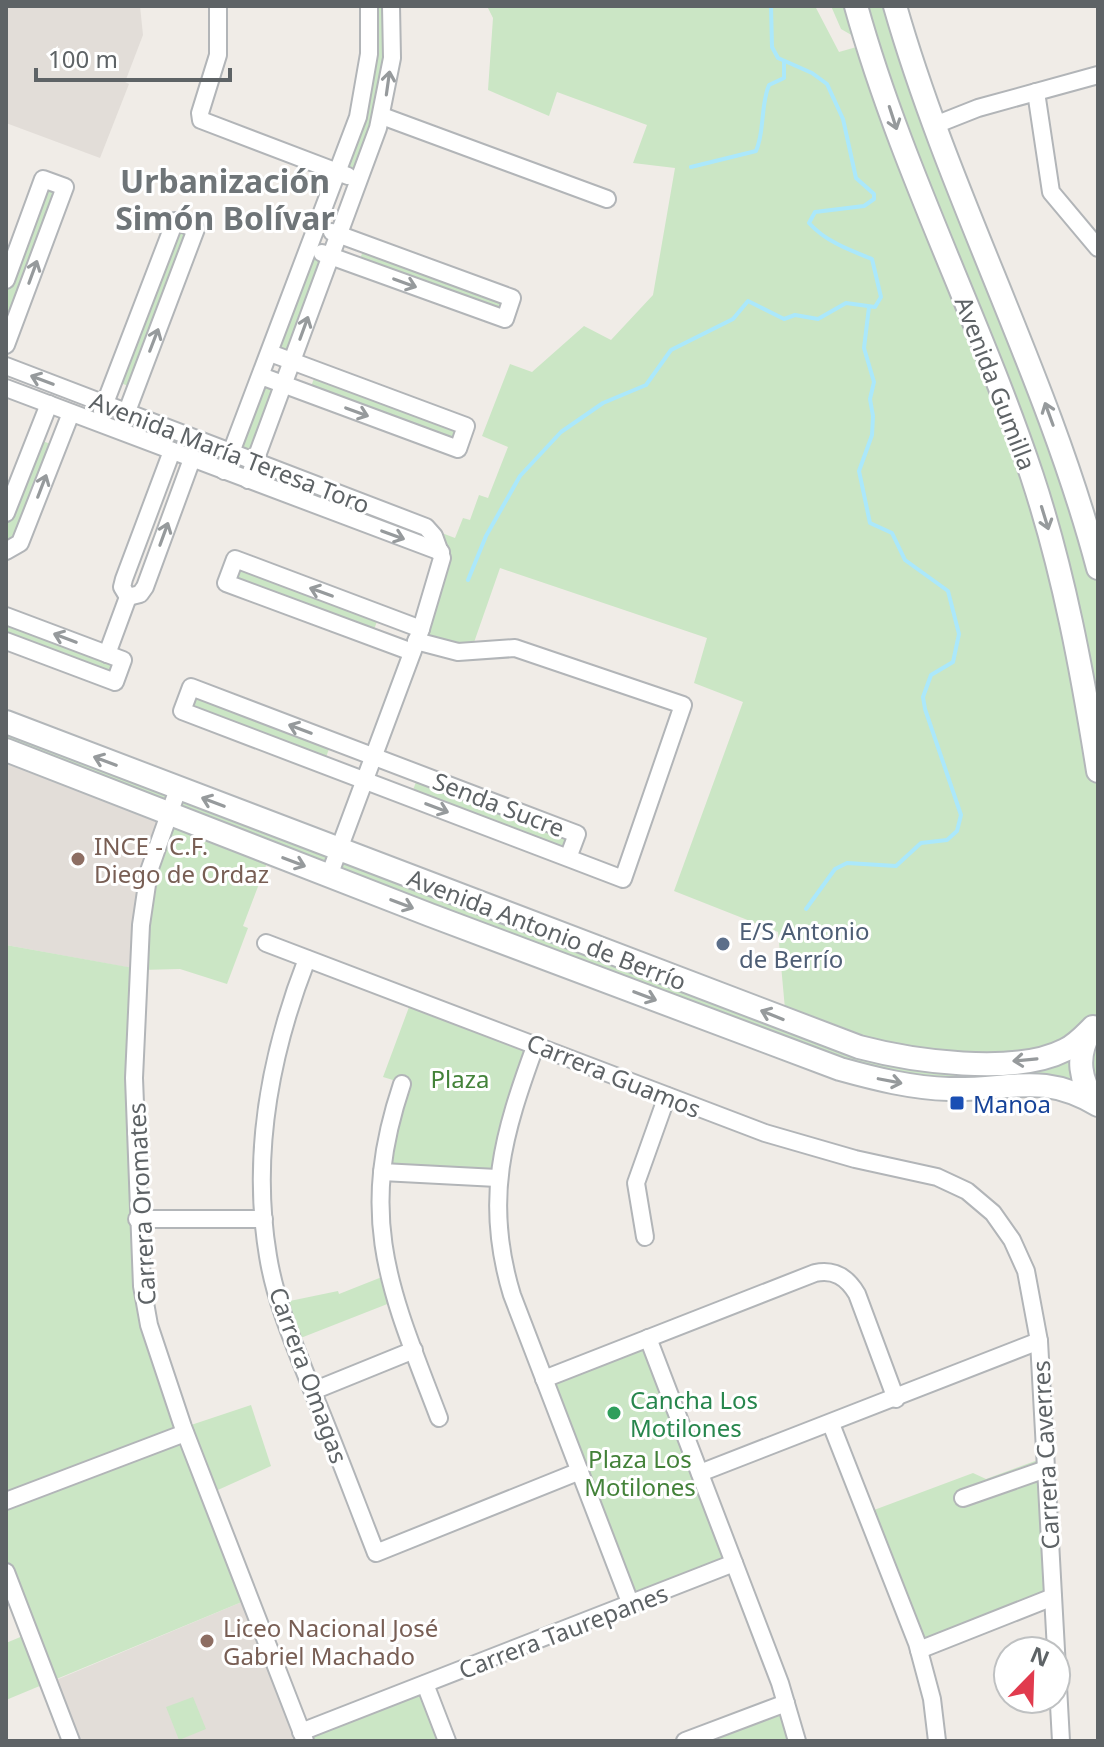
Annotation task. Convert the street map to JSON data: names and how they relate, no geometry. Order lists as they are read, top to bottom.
{
  "streets": {
    "street": [
      "Avenida Gumilla",
      "Avenida María Teresa Toro",
      "Senda Sucre",
      "Avenida Antonio de Berrío",
      "Carrera Guamos",
      "Carrera Oromates",
      "Carrera Omagas",
      "Carrera Caverres",
      "Carrera Taurepanes"
    ]
  },
  "crossings": [
    ["Avenida Antonio de Berrío", "Carrera Oromates"],
    ["Carrera Guamos", "Carrera Omagas"],
    ["Carrera Guamos", "Carrera Caverres"],
    ["Carrera Oromates", "Carrera Taurepanes"]
  ],
  "districts": ["Urbanización Simón Bolívar"],
  "parks": ["Plaza", "Plaza Los Motilones"],
  "places": {
    "other": [
      "INCE - C.F. Diego de Ordaz",
      "E/S Antonio de Berrío",
      "Cancha Los Motilones",
      "Liceo Nacional José Gabriel Machado"
    ],
    "transit": ["Manoa"]
  },
  "scale_bar": "100 m",
  "north": "top right"
}
